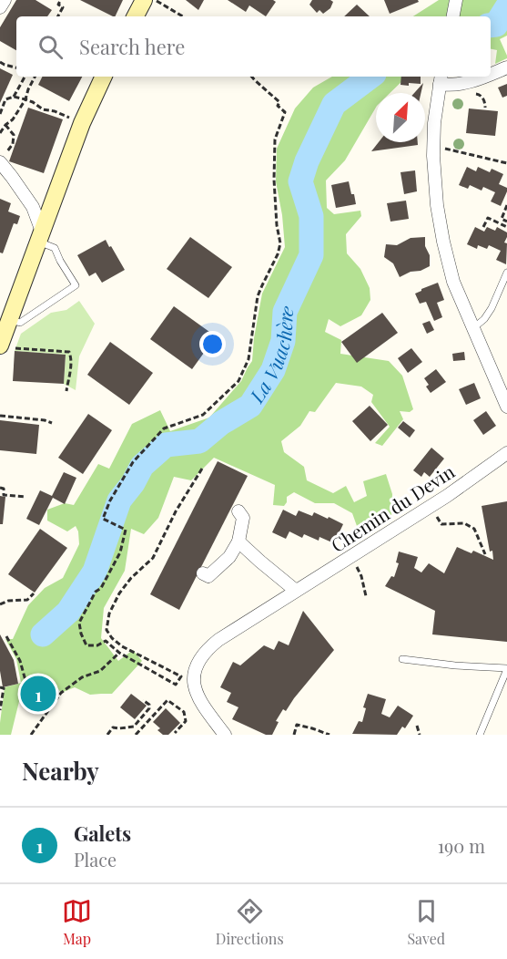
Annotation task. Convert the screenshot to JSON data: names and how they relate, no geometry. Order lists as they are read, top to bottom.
{
  "streets": {
    "street": ["Chemin du Devin"]
  },
  "water": ["La Vuachère"],
  "north": "top right",
  "page": {
    "search": "Search here",
    "pins": "1",
    "heading": "Nearby",
    "list": [
      {
        "mark": "1",
        "name": "Galets",
        "note": "Place",
        "value": "190 m"
      }
    ],
    "nav": ["Map", "Directions", "Saved"]
  }
}
